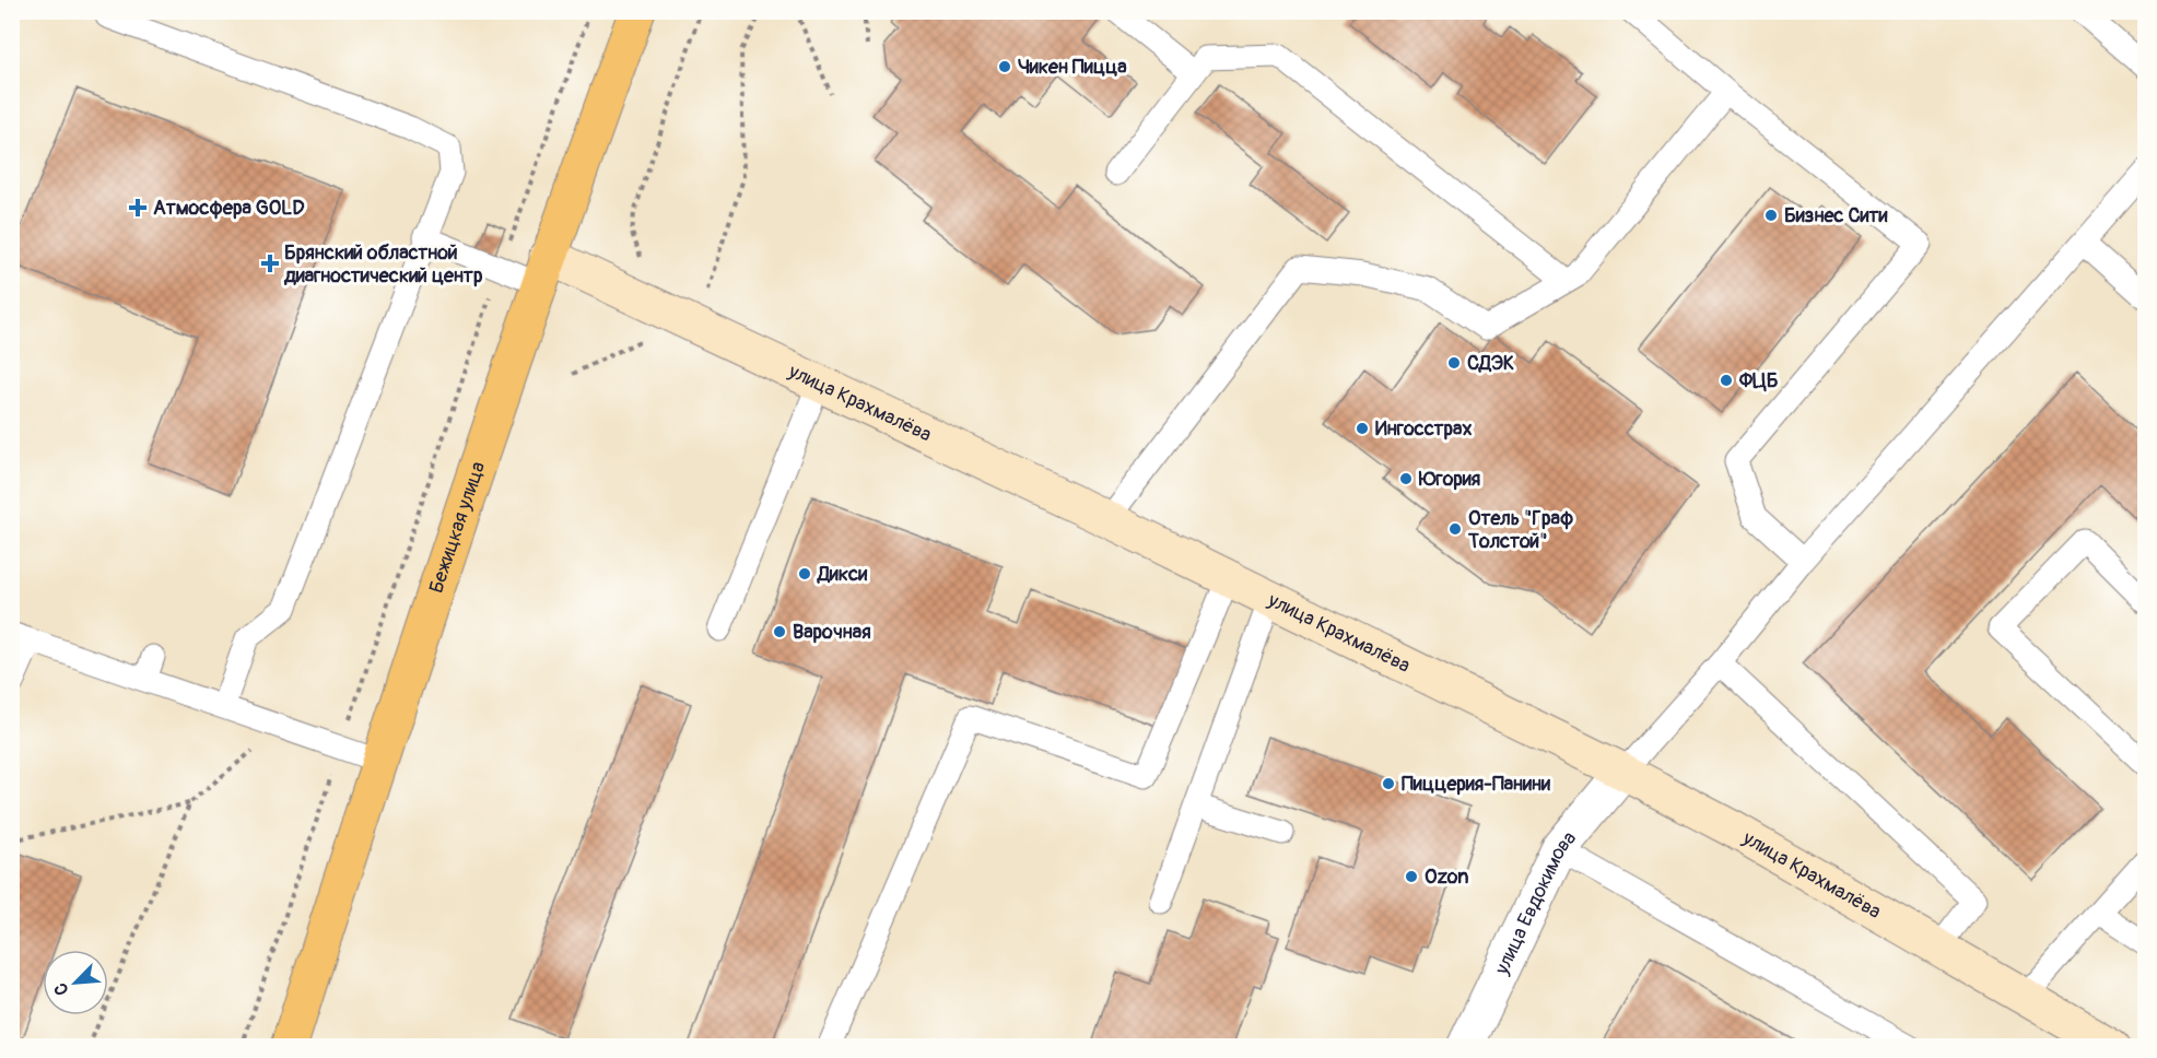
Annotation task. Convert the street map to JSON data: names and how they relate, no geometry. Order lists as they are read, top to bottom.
{
  "streets": {
    "main road": ["улица Крахмалёва", "Бежицкая улица"],
    "street": ["улица Евдокимова"]
  },
  "crossings": [
    ["улица Крахмалёва", "Бежицкая улица"],
    ["улица Крахмалёва", "улица Евдокимова"]
  ],
  "places": {
    "other": [
      "Чикен Пицца",
      "Бизнес Сити",
      "СДЭК",
      "ФЦБ",
      "Ингосстрах",
      "Югория",
      "Отель \"Граф Толстой\"",
      "Дикси",
      "Варочная",
      "Пиццерия-Панини",
      "Ozon"
    ],
    "health": ["Атмосфера GOLD", "Брянский областной диагностический центр"]
  },
  "north": "bottom left"
}
